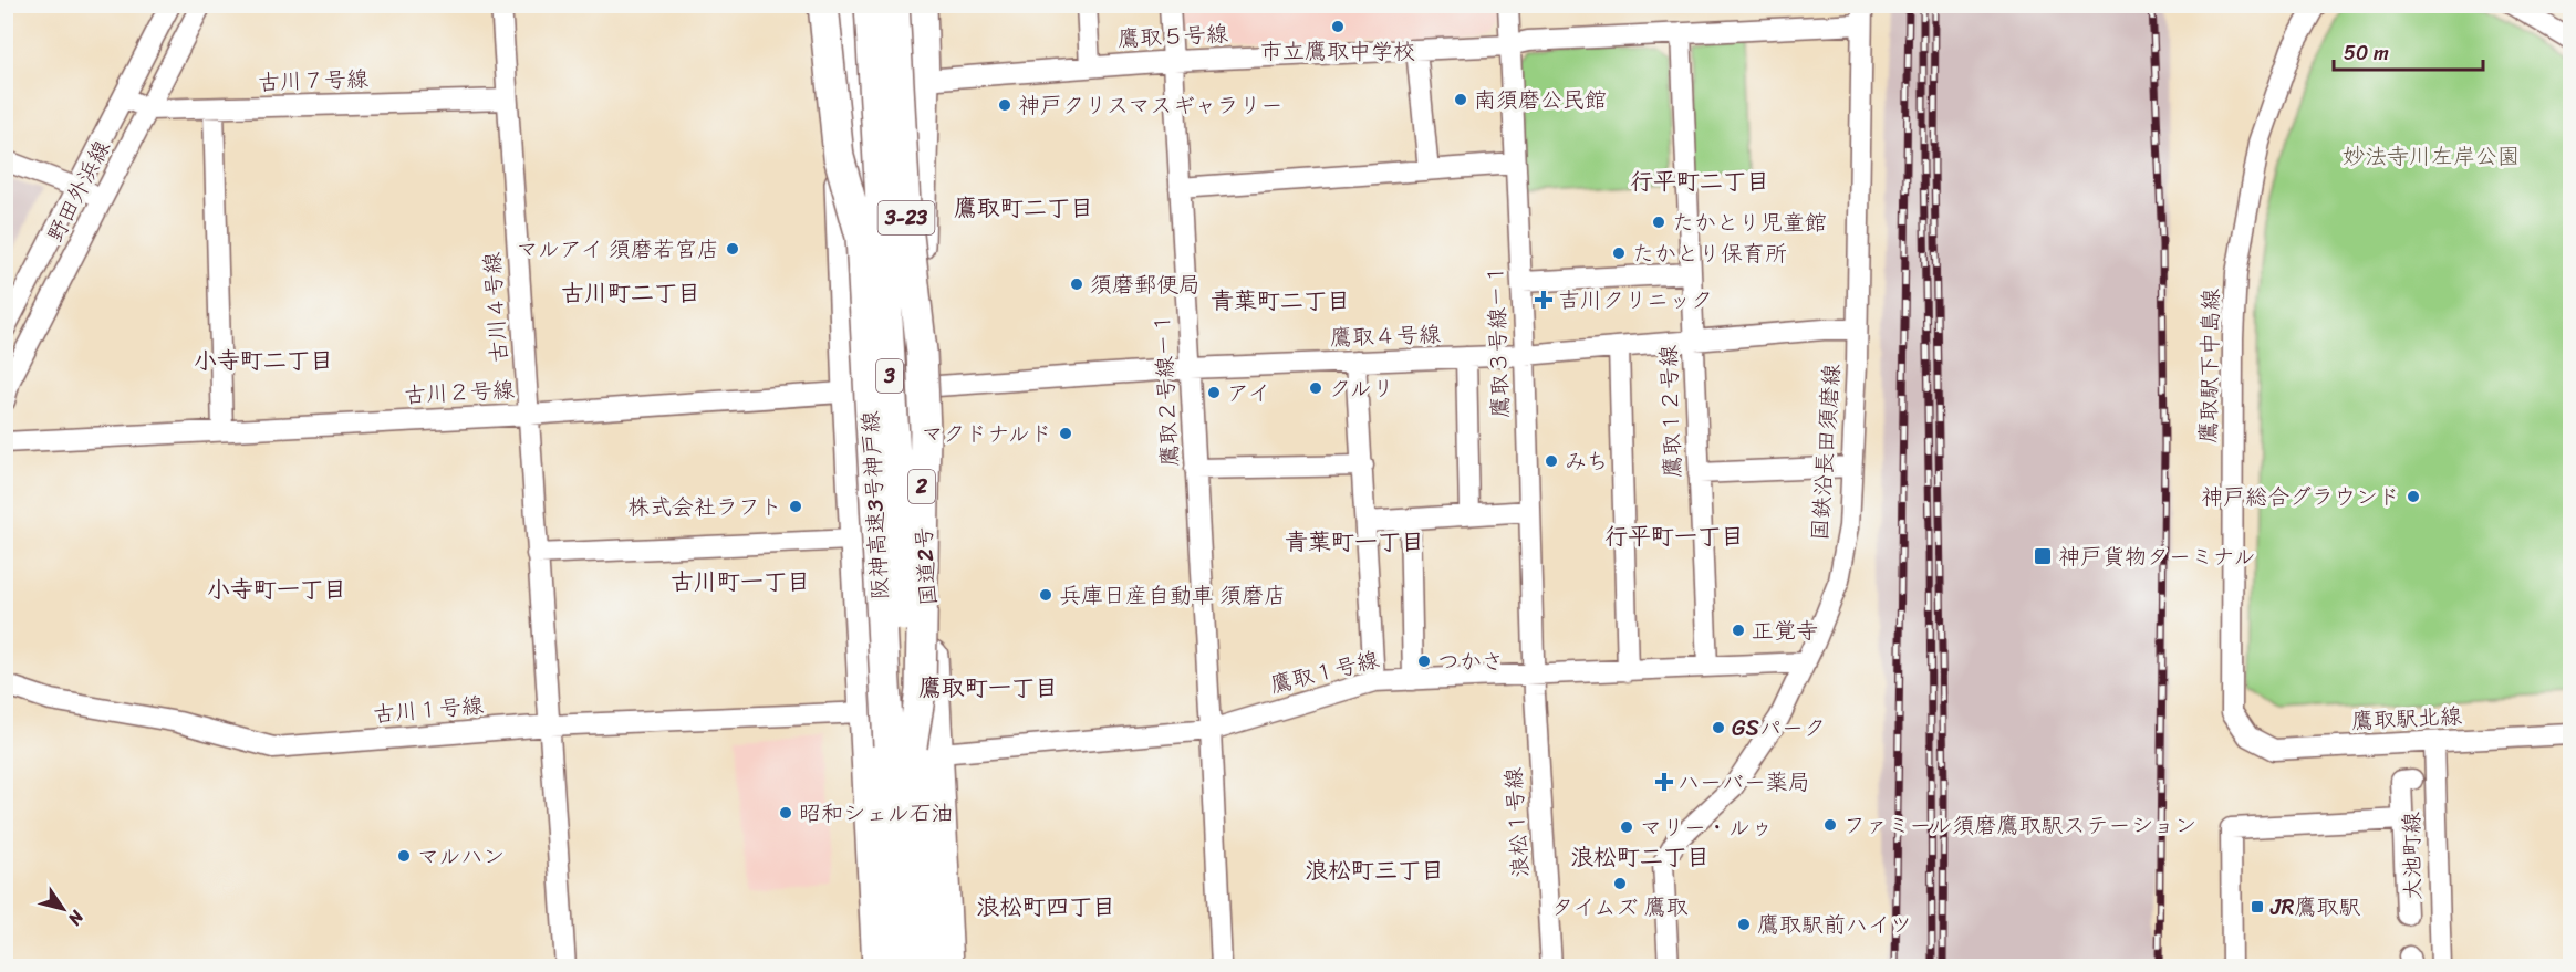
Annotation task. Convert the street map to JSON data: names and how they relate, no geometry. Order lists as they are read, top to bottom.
{
  "streets": {
    "highway": [
      "3-23",
      "3",
      "2",
      "阪神高速3号神戸線",
      "国道2号"
    ],
    "street": [
      "鷹取５号線",
      "古川７号線",
      "野田外浜線",
      "古川４号線",
      "鷹取４号線",
      "鷹取３号線－１",
      "鷹取駅下中島線",
      "鷹取２号線－１",
      "古川２号線",
      "鷹取１２号線",
      "国鉄沿長田須磨線",
      "鷹取１号線",
      "古川１号線",
      "鷹取駅北線",
      "浪松１号線",
      "大池町線"
    ]
  },
  "crossings": [
    ["鷹取５号線", "鷹取３号線－１"],
    ["鷹取５号線", "鷹取２号線－１"],
    ["鷹取５号線", "鷹取１２号線"],
    ["鷹取５号線", "国鉄沿長田須磨線"],
    ["鷹取５号線", "国道2号"],
    ["古川７号線", "野田外浜線"],
    ["古川７号線", "古川４号線"],
    ["3-23", "阪神高速3号神戸線"],
    ["3-23", "国道2号"],
    ["3-23", "鷹取１号線"],
    ["古川４号線", "古川２号線"],
    ["古川４号線", "古川１号線"],
    ["鷹取４号線", "鷹取３号線－１"],
    ["鷹取４号線", "鷹取２号線－１"],
    ["鷹取４号線", "古川２号線"],
    ["鷹取４号線", "鷹取１２号線"],
    ["鷹取４号線", "国鉄沿長田須磨線"],
    ["鷹取４号線", "国道2号"],
    ["鷹取３号線－１", "鷹取１号線"],
    ["鷹取３号線－１", "浪松１号線"],
    ["鷹取駅下中島線", "鷹取駅北線"],
    ["鷹取２号線－１", "鷹取１号線"],
    ["古川２号線", "国道2号"],
    ["鷹取１２号線", "鷹取１号線"],
    ["国鉄沿長田須磨線", "鷹取１号線"],
    ["阪神高速3号神戸線", "国道2号"],
    ["阪神高速3号神戸線", "鷹取１号線"],
    ["国道2号", "鷹取１号線"],
    ["鷹取１号線", "浪松１号線"],
    ["鷹取駅北線", "大池町線"]
  ],
  "districts": [
    "行平町二丁目",
    "鷹取町二丁目",
    "古川町二丁目",
    "青葉町二丁目",
    "小寺町二丁目",
    "行平町一丁目",
    "青葉町一丁目",
    "古川町一丁目",
    "小寺町一丁目",
    "鷹取町一丁目",
    "浪松町二丁目",
    "浪松町三丁目",
    "浪松町四丁目"
  ],
  "parks": ["妙法寺川左岸公園"],
  "places": {
    "other": [
      "市立鷹取中学校",
      "南須磨公民館",
      "神戸クリスマスギャラリー",
      "たかとり児童館",
      "マルアイ 須磨若宮店",
      "たかとり保育所",
      "須磨郵便局",
      "クルリ",
      "アイ",
      "マクドナルド",
      "みち",
      "神戸総合グラウンド",
      "株式会社ラフト",
      "兵庫日産自動車 須磨店",
      "正覚寺",
      "つかさ",
      "GSパーク",
      "昭和シェル石油",
      "ファミール須磨鷹取駅ステーション",
      "マリー・ルゥ",
      "マルハン",
      "タイムズ 鷹取",
      "鷹取駅前ハイツ"
    ],
    "health": ["吉川クリニック", "ハーバー薬局"],
    "transit": ["神戸貨物ターミナル", "JR鷹取駅"]
  },
  "scale_bar": "50 m",
  "north": "bottom right"
}
